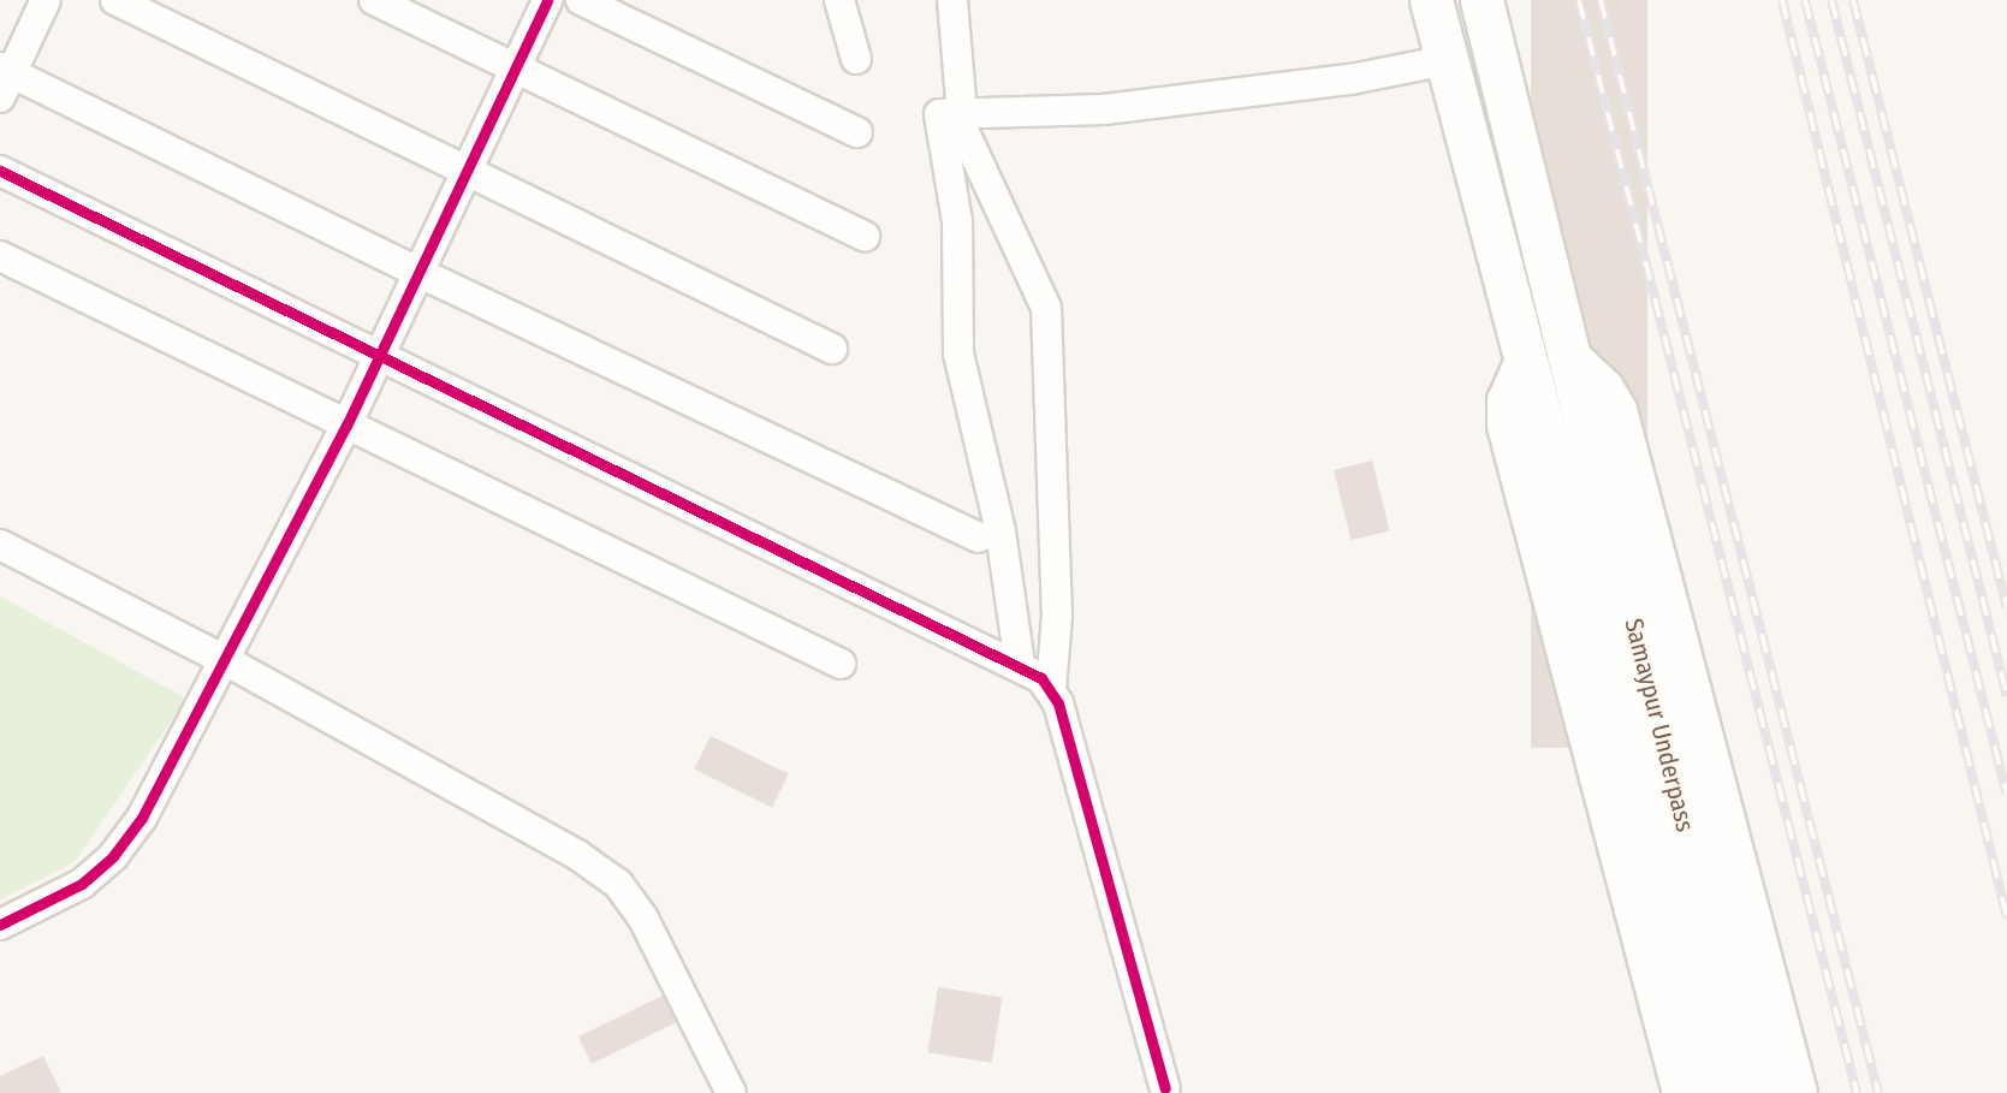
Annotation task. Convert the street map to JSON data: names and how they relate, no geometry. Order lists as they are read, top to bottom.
{
  "streets": {
    "main road": ["Samaypur Underpass"]
  }
}
